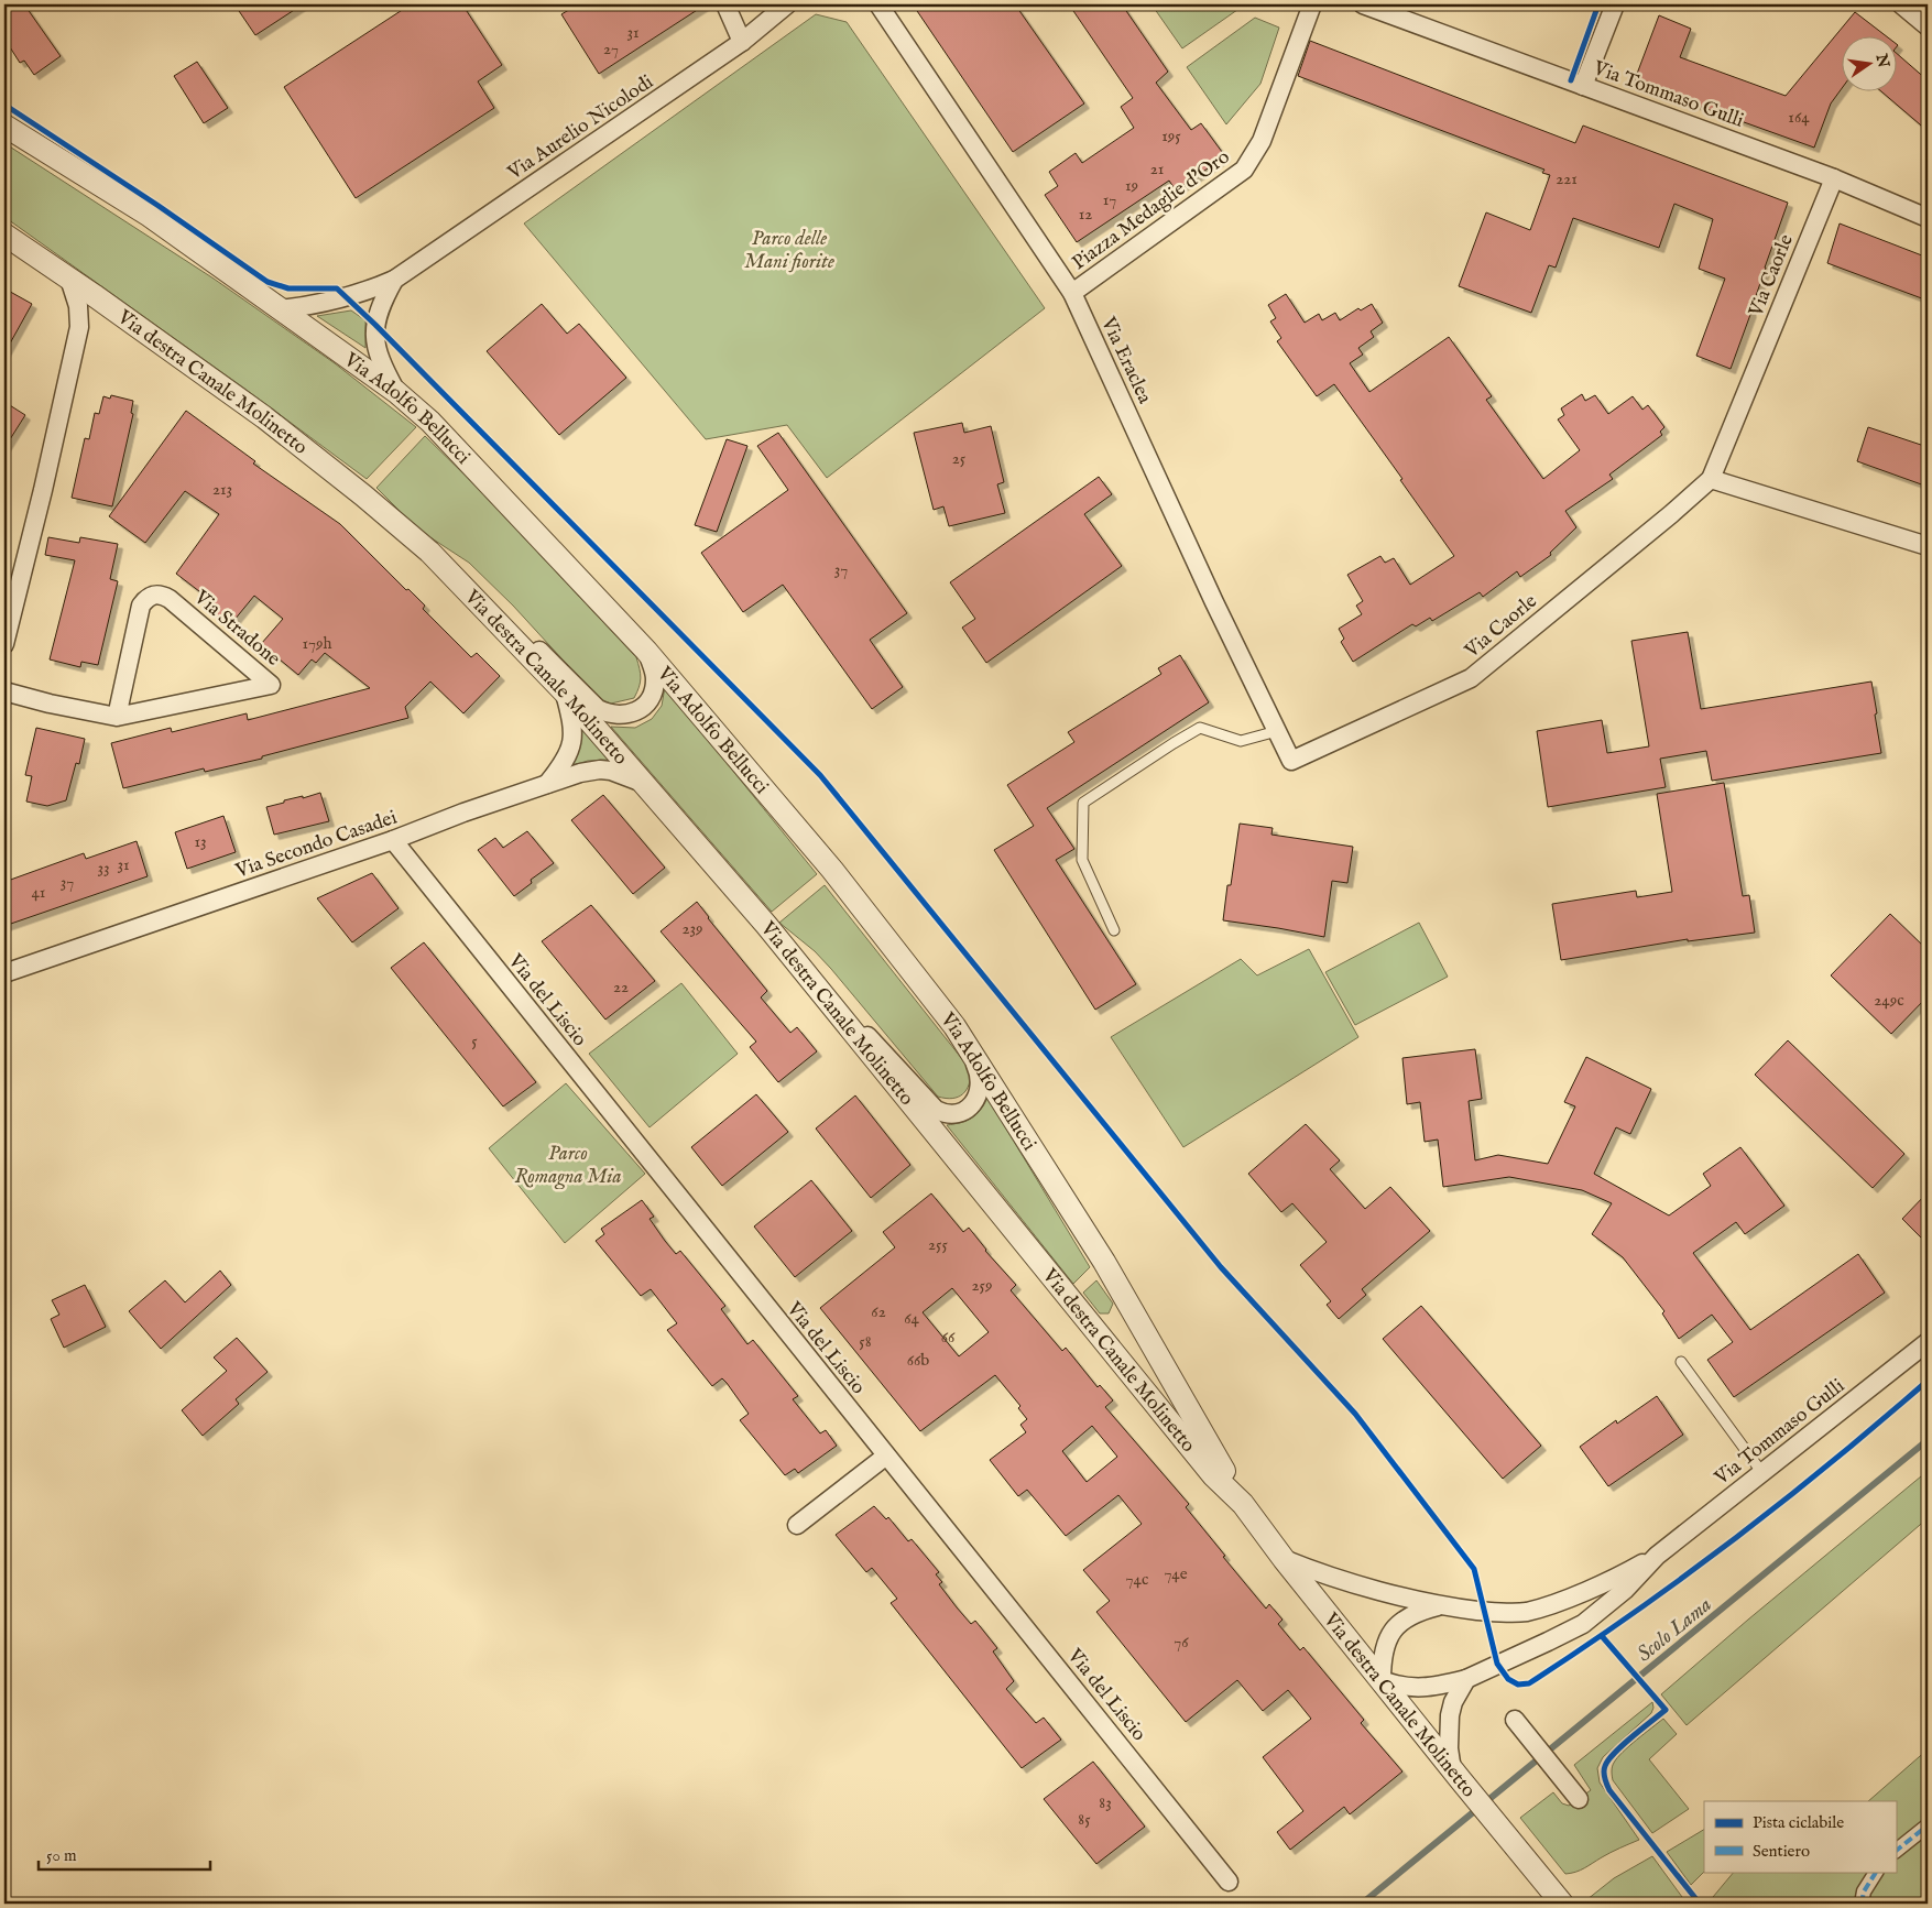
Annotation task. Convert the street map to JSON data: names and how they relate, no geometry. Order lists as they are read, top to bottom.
{
  "streets": {
    "street": [
      "Via Tommaso Gulli",
      "Via Aurelio Nicolodi",
      "Piazza Medaglie d'Oro",
      "Via Caorle",
      "Via Eraclea",
      "Via destra Canale Molinetto",
      "Via Adolfo Bellucci",
      "Via Stradone",
      "Via Secondo Casadei",
      "Via del Liscio"
    ]
  },
  "crossings": [
    ["Via Tommaso Gulli", "Via Caorle"],
    ["Via Tommaso Gulli", "Via destra Canale Molinetto"],
    ["Via Aurelio Nicolodi", "Via Adolfo Bellucci"],
    ["Piazza Medaglie d'Oro", "Via Eraclea"],
    ["Via Caorle", "Via Eraclea"],
    ["Via destra Canale Molinetto", "Via Adolfo Bellucci"],
    ["Via destra Canale Molinetto", "Via Secondo Casadei"],
    ["Via Secondo Casadei", "Via del Liscio"]
  ],
  "water": ["Scolo Lama"],
  "parks": ["Parco delle Mani fiorite", "Parco Romagna Mia"],
  "house_numbers": [
    "31",
    "27",
    "164",
    "195",
    "21",
    "221",
    "19",
    "17",
    "12",
    "25",
    "213",
    "37",
    "179h",
    "13",
    "31",
    "33",
    "37",
    "41",
    "239",
    "22",
    "249c",
    "5",
    "255",
    "259",
    "62",
    "64",
    "66",
    "58",
    "66b",
    "74e",
    "74c",
    "76",
    "83",
    "85"
  ],
  "legend": ["Pista ciclabile", "Sentiero"],
  "scale_bar": "50 m",
  "north": "right"
}
